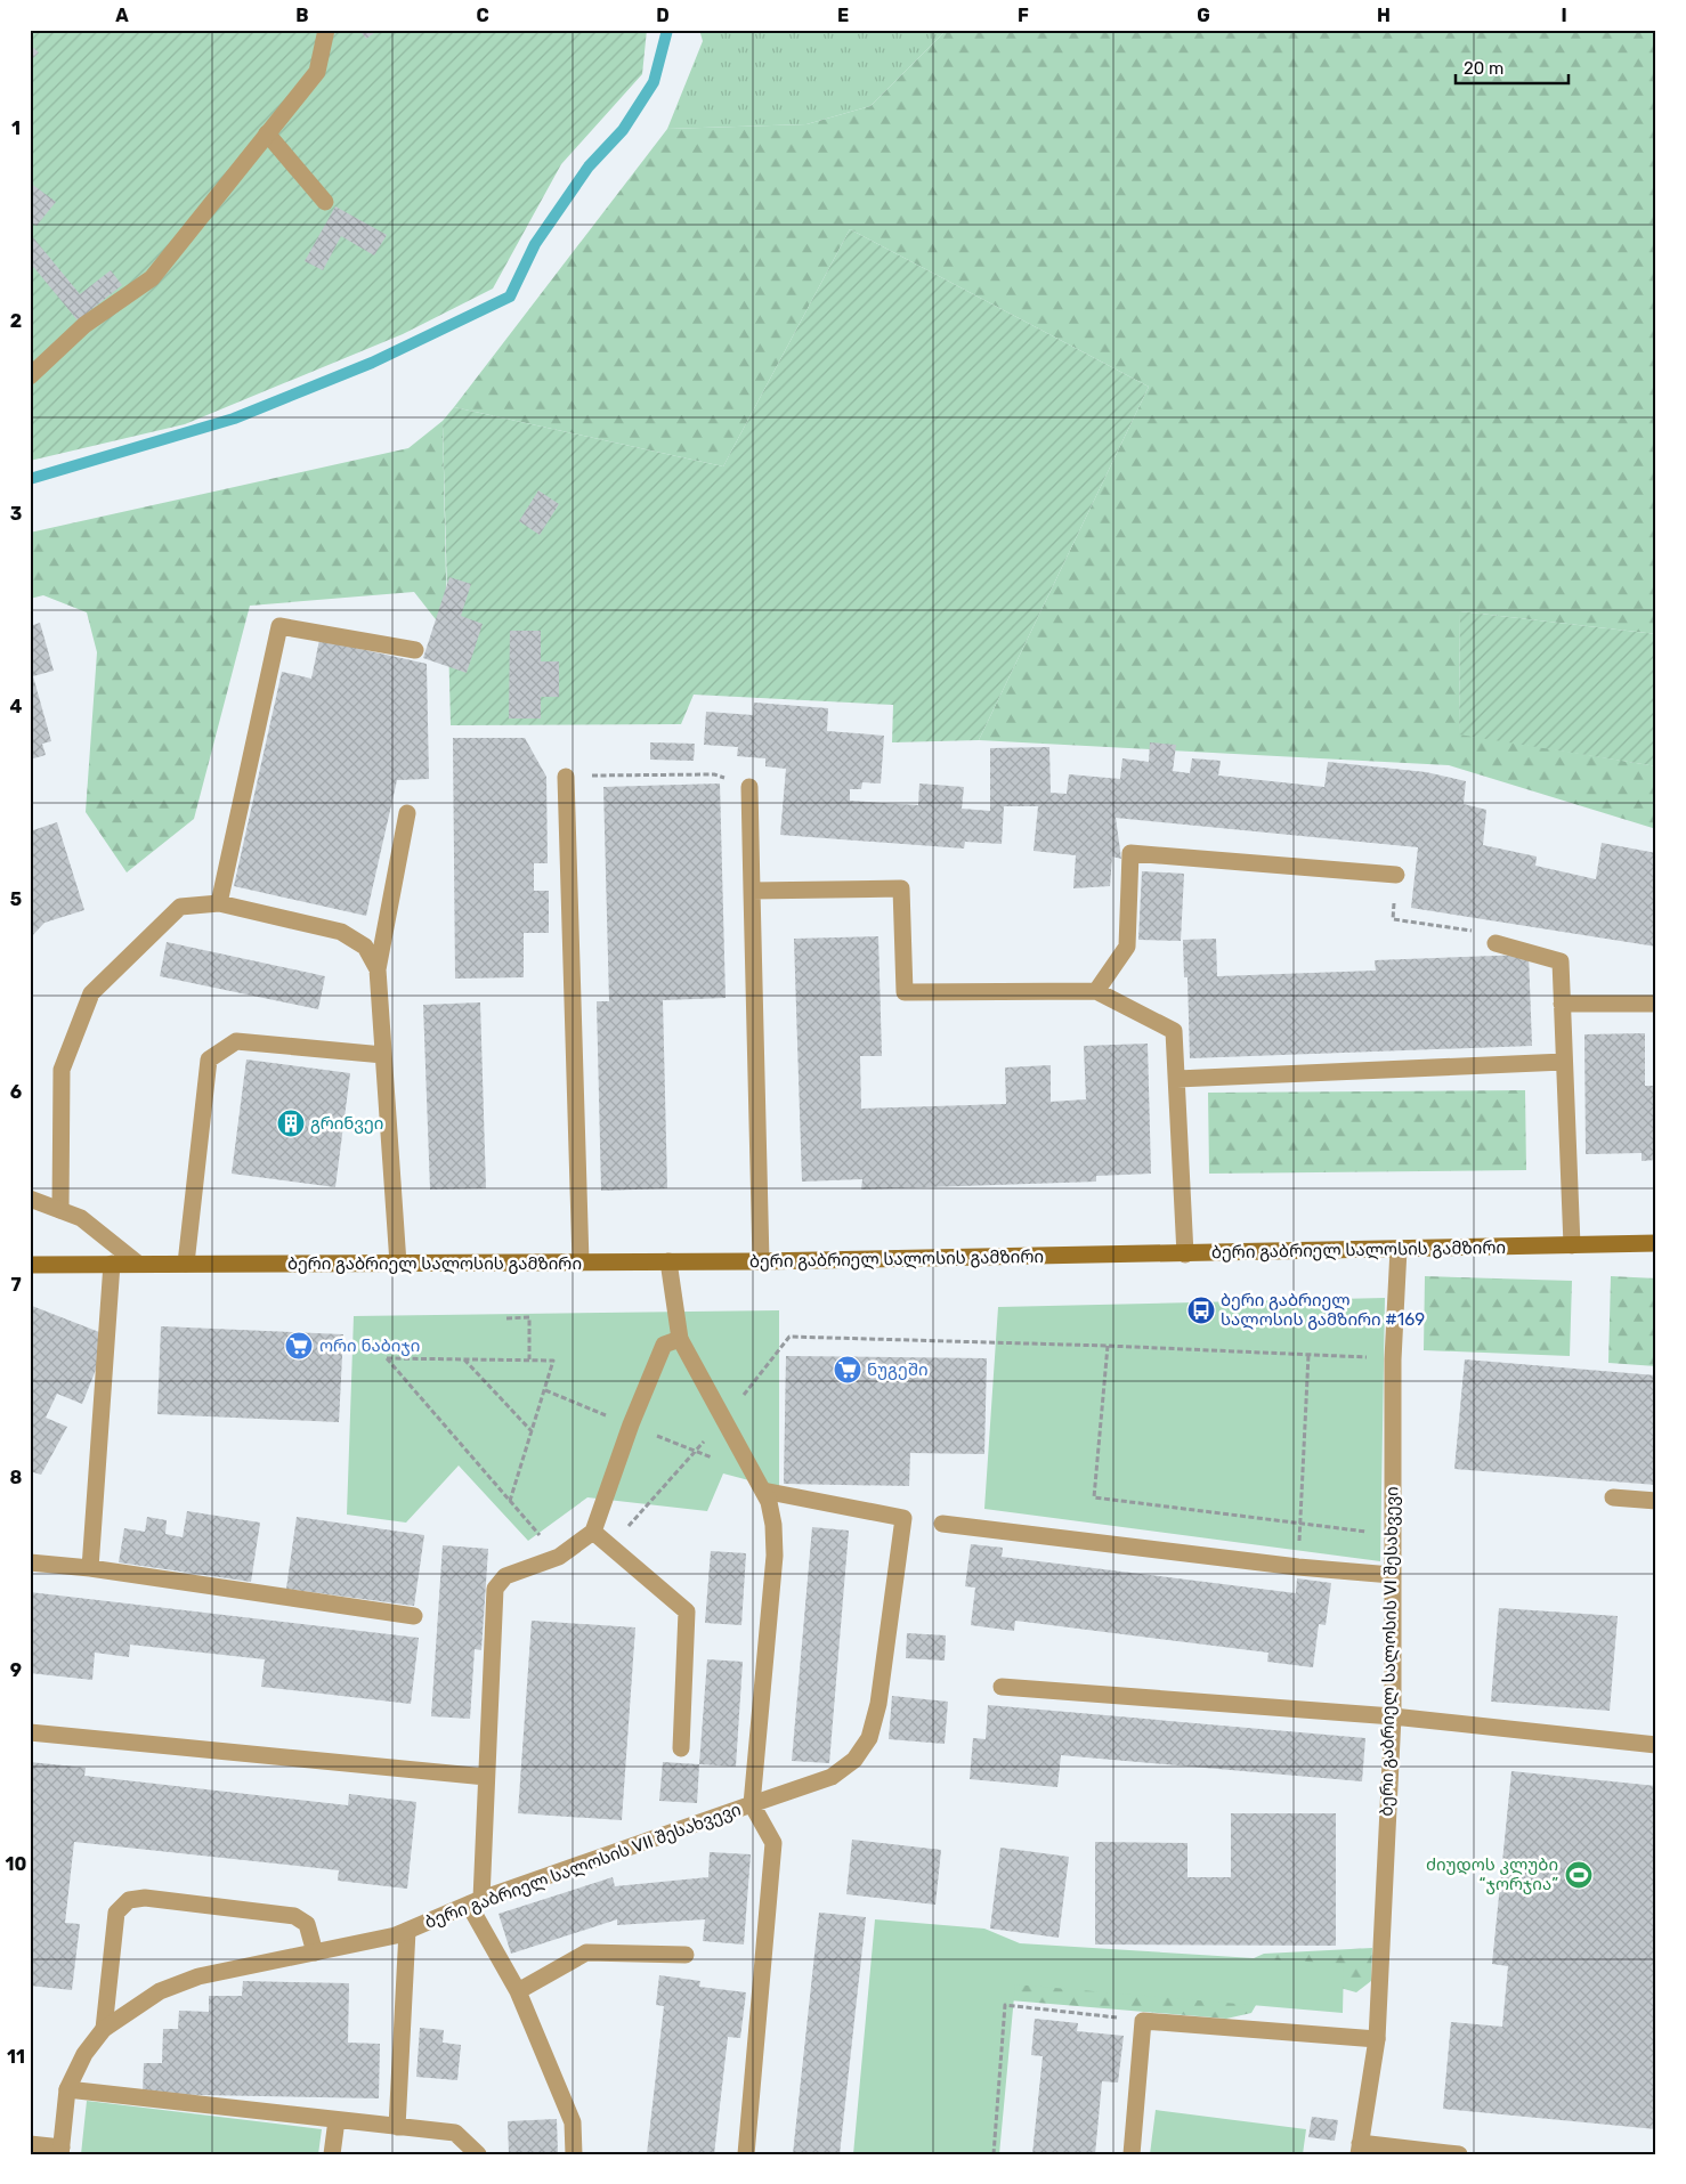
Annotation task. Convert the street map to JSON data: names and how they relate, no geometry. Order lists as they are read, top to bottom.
{
  "streets": {
    "main road": ["ბერი გაბრიელ სალოსის გამზირი"],
    "street": ["ბერი გაბრიელ სალოსის VI შესახვევი", "ბერი გაბრიელ სალოსის VII შესახვევი"]
  },
  "crossings": [
    ["ბერი გაბრიელ სალოსის გამზირი", "ბერი გაბრიელ სალოსის VI შესახვევი"],
    ["ბერი გაბრიელ სალოსის გამზირი", "ბერი გაბრიელ სალოსის VII შესახვევი"]
  ],
  "places": {
    "building": ["გრინვეი"],
    "bus stop": ["ბერი გაბრიელ სალოსის გამზირი #169"],
    "supermarket": ["ორი ნაბიჯი", "ნუგეში"],
    "sports": ["ძიუდოს კლუბი “ჯორჯია”"]
  },
  "scale_bar": "20 m",
  "grid": {
    "columns": [
      "A",
      "B",
      "C",
      "D",
      "E",
      "F",
      "G",
      "H",
      "I"
    ],
    "rows": [
      "1",
      "2",
      "3",
      "4",
      "5",
      "6",
      "7",
      "8",
      "9",
      "10",
      "11"
    ]
  }
}
